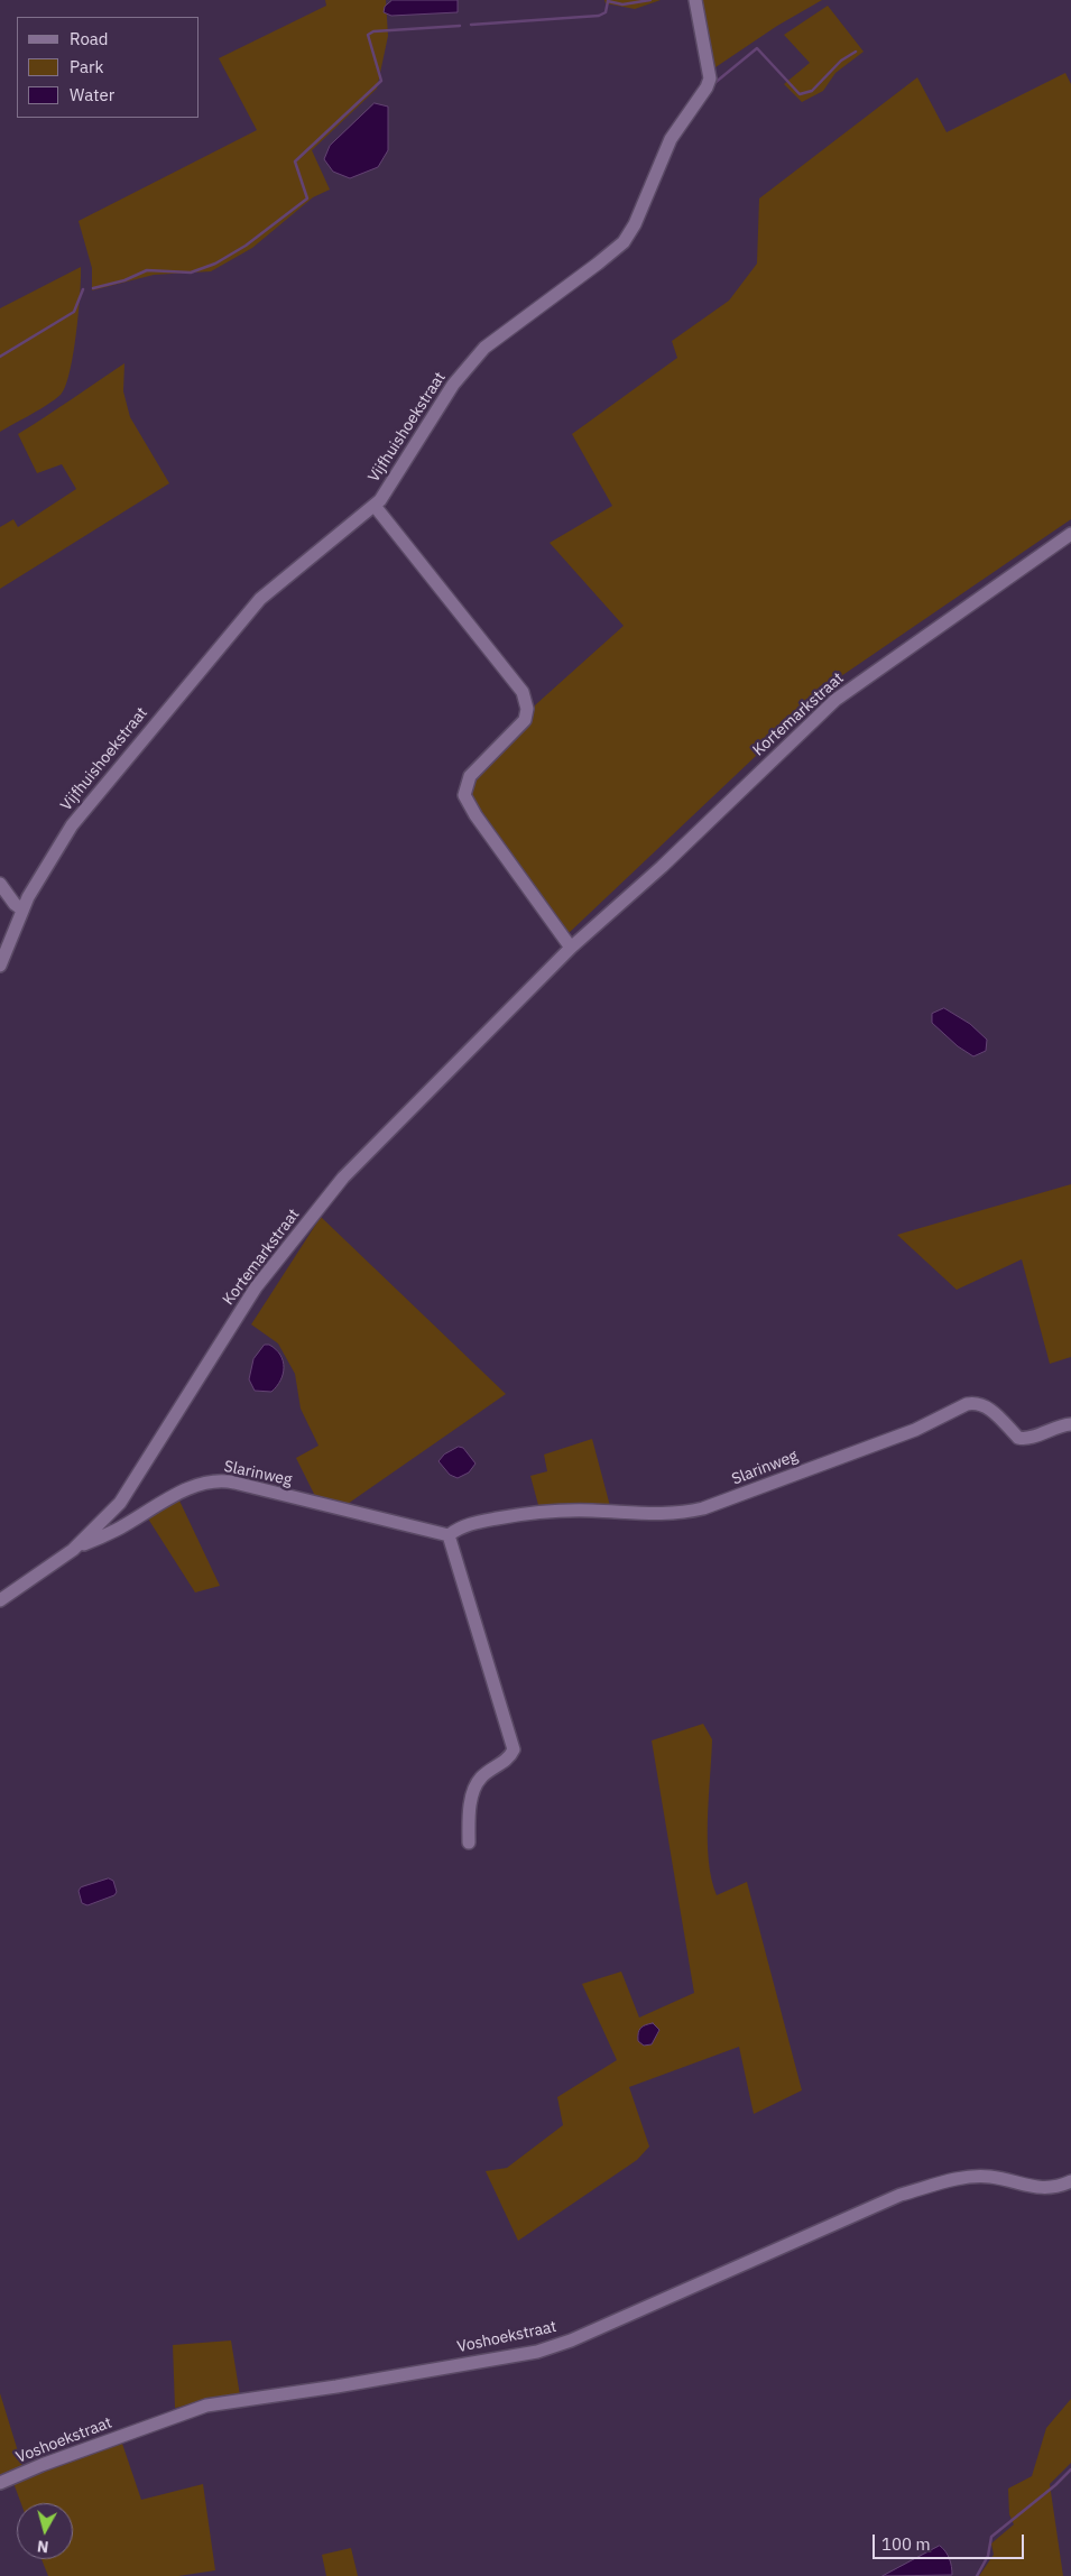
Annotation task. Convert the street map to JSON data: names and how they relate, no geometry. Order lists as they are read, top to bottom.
{
  "streets": {
    "street": [
      "Vijfhuishoekstraat",
      "Kortemarkstraat",
      "Slarinweg",
      "Voshoekstraat"
    ]
  },
  "crossings": [
    ["Kortemarkstraat", "Slarinweg"]
  ],
  "legend": ["Road", "Park", "Water"],
  "scale_bar": "100 m",
  "north": "bottom"
}
